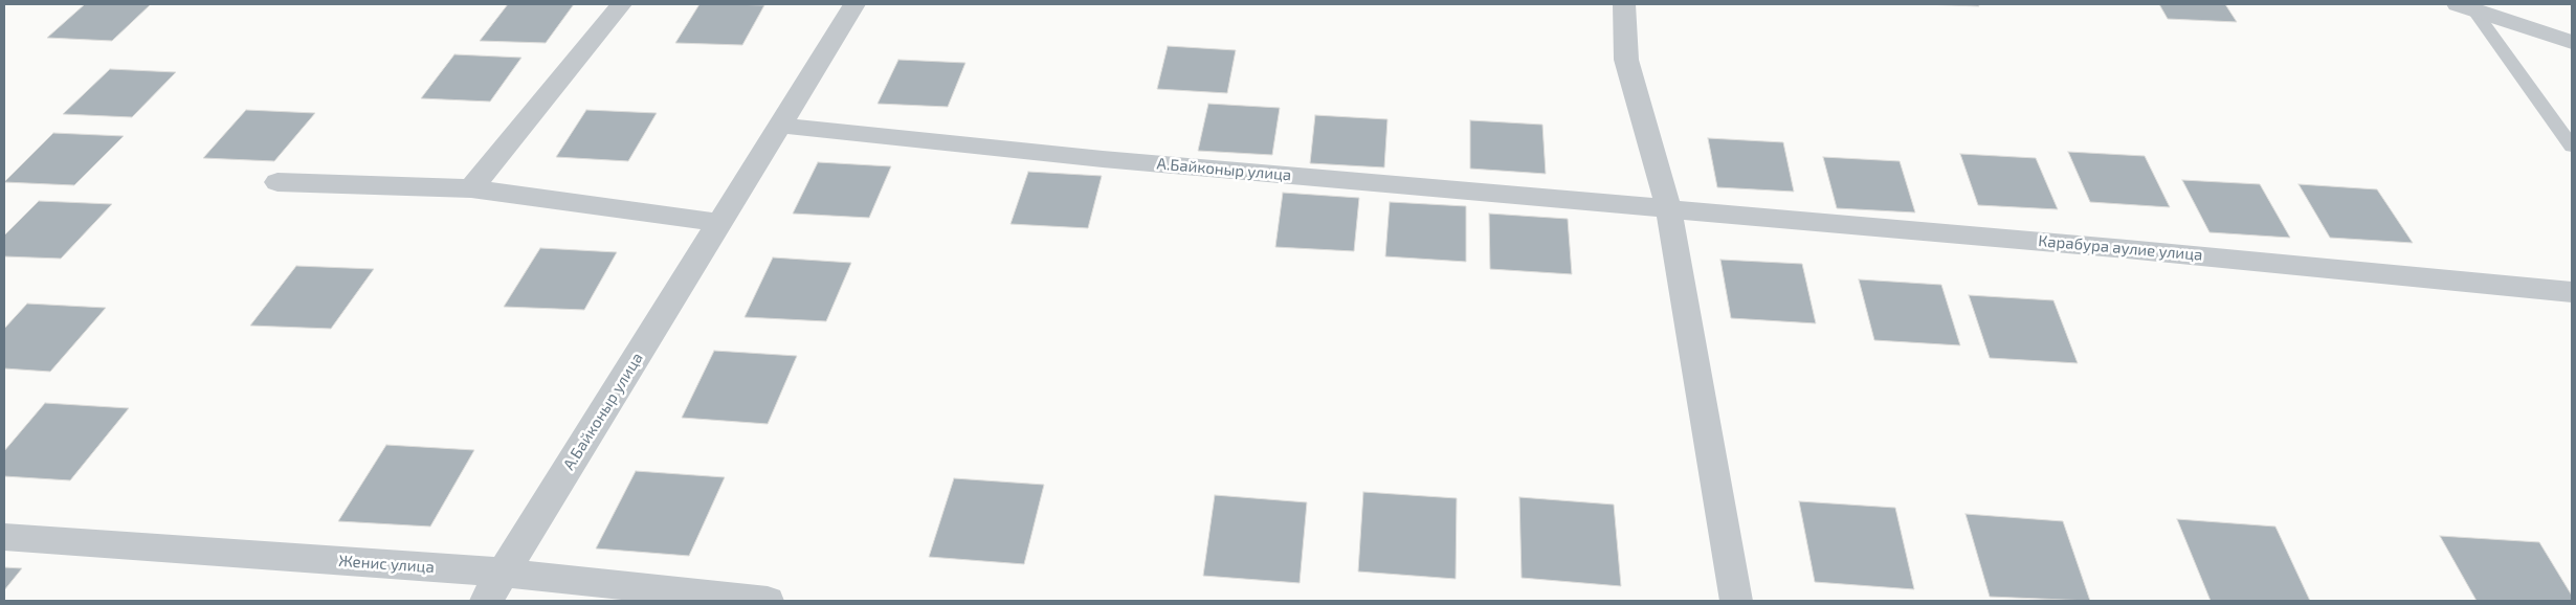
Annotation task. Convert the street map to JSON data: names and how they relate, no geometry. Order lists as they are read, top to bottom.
{
  "streets": {
    "street": ["А.Байконыр улица", "Карабура аулие улица", "Женис улица"]
  },
  "crossings": [
    ["А.Байконыр улица", "Карабура аулие улица"],
    ["А.Байконыр улица", "Женис улица"]
  ]
}
